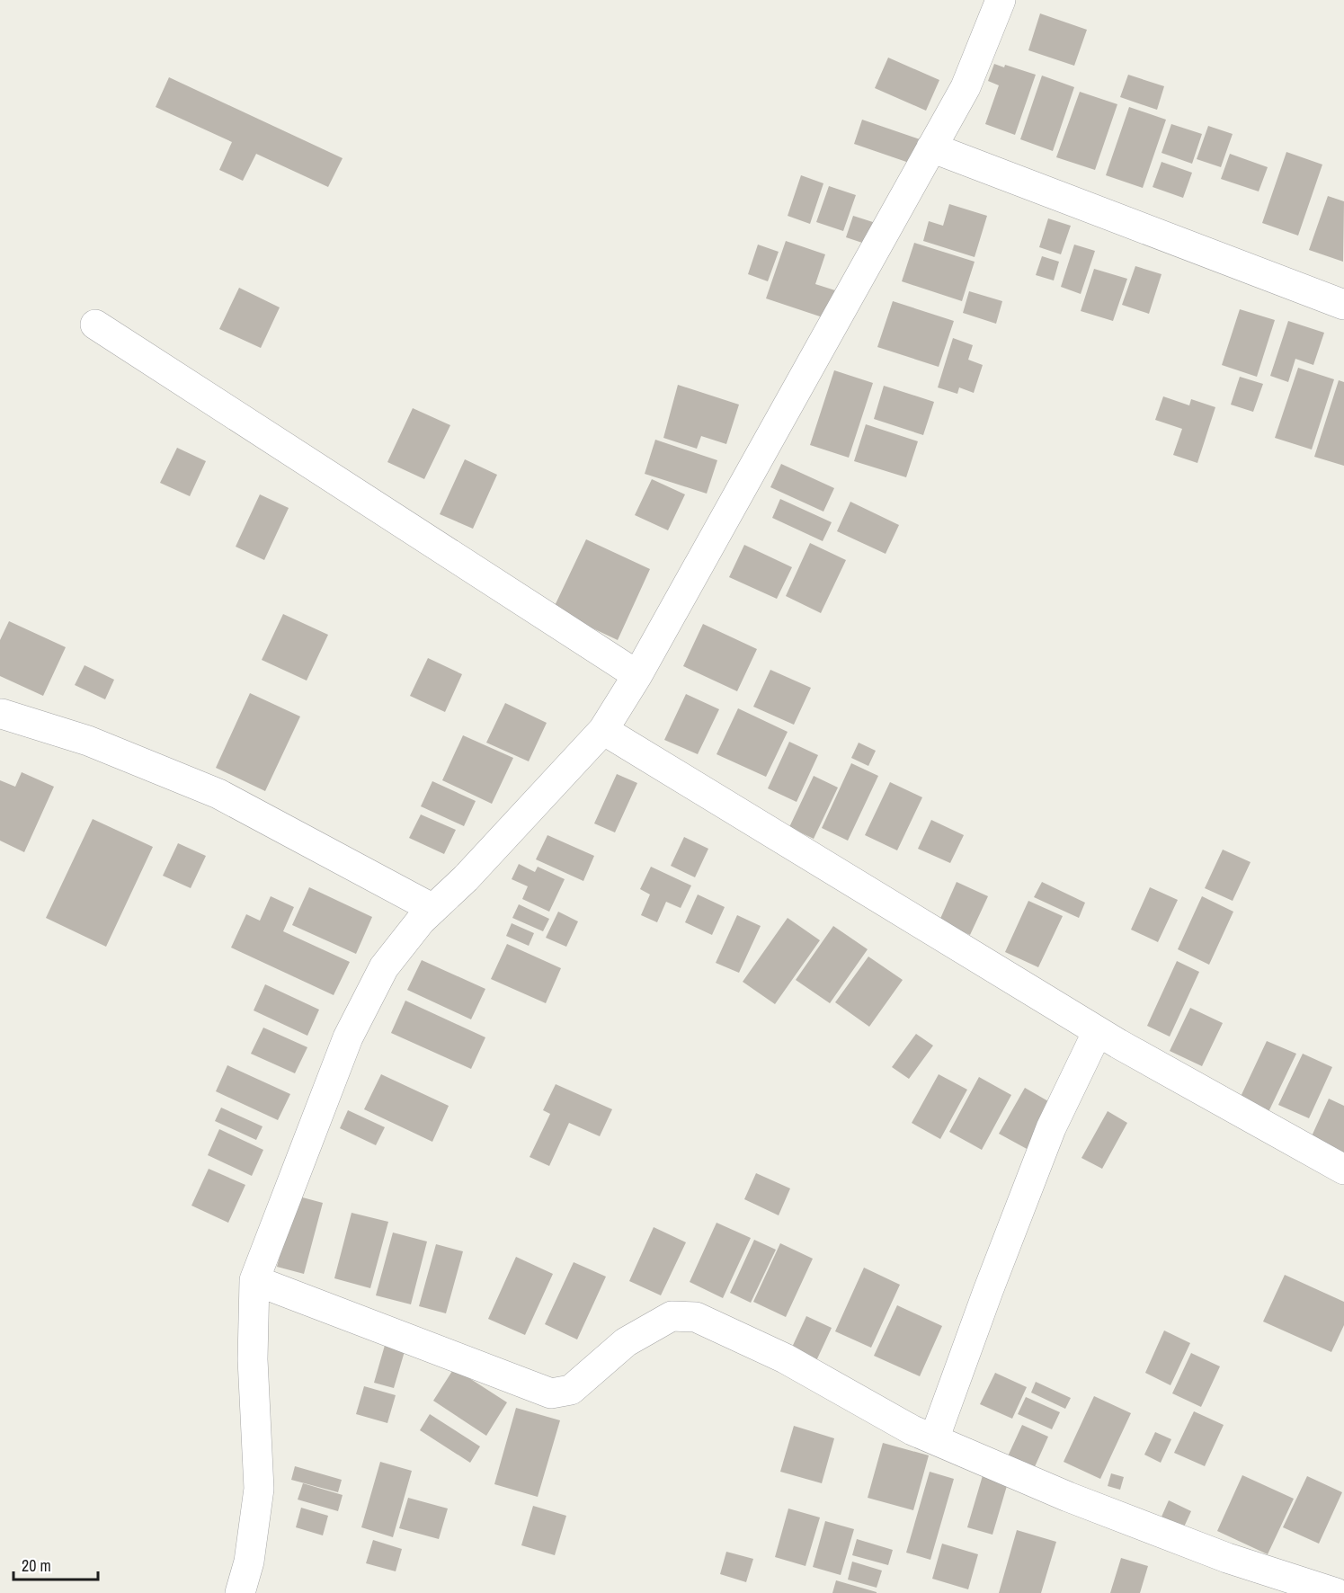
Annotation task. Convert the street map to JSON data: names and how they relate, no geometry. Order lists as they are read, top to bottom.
{
  "scale_bar": "20 m"
}
